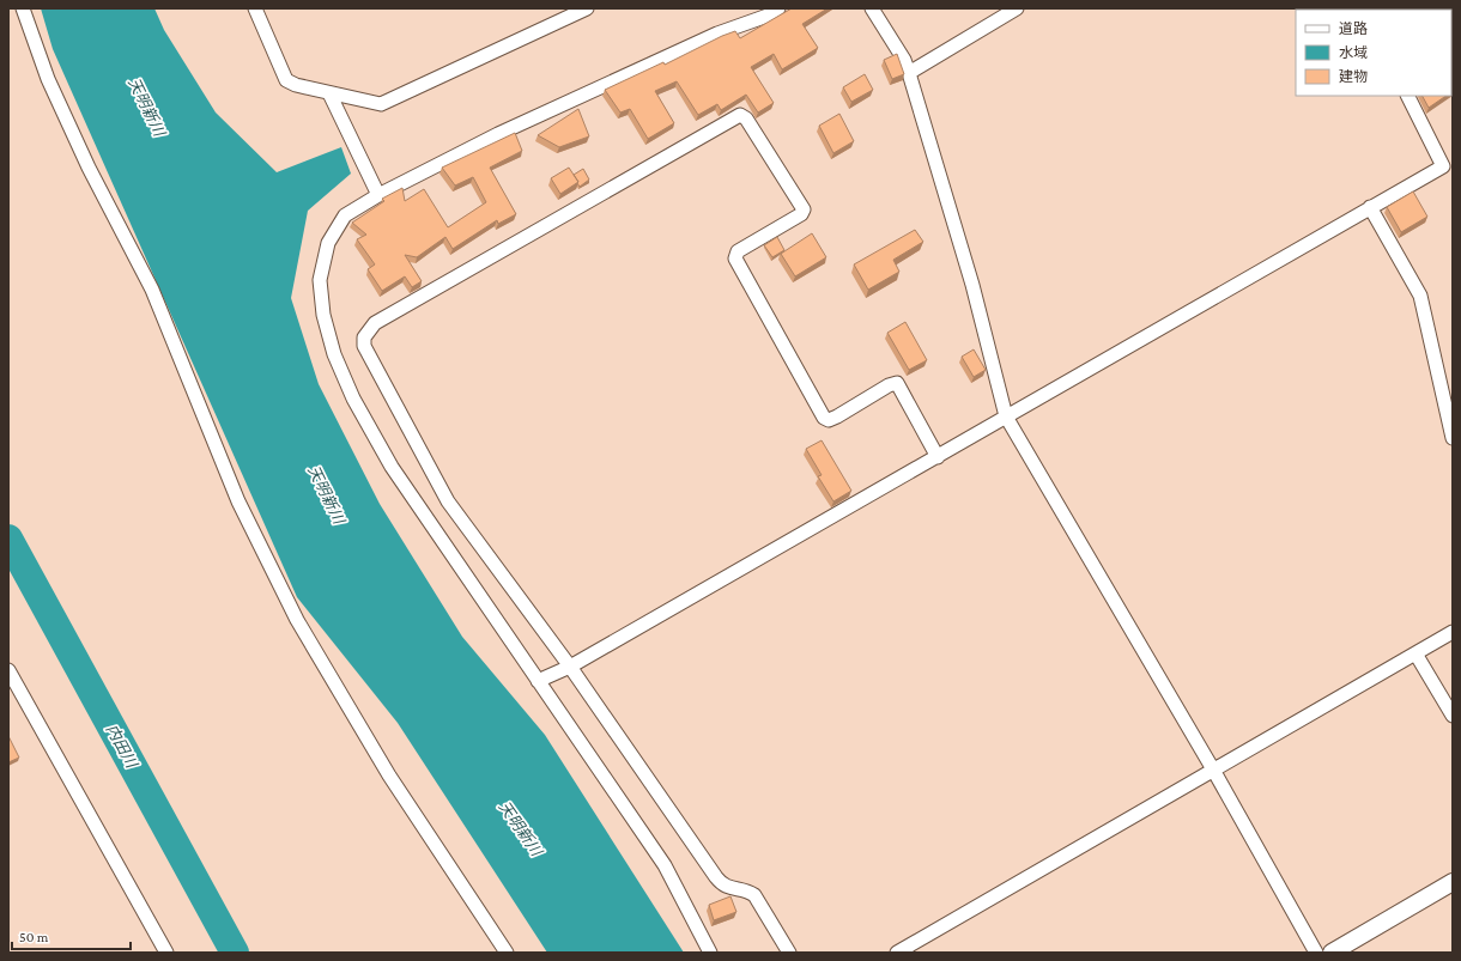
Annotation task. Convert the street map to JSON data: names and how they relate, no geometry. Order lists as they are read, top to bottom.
{
  "water": ["天明新川", "内田川"],
  "legend": ["道路", "水域", "建物"],
  "scale_bar": "50 m"
}
